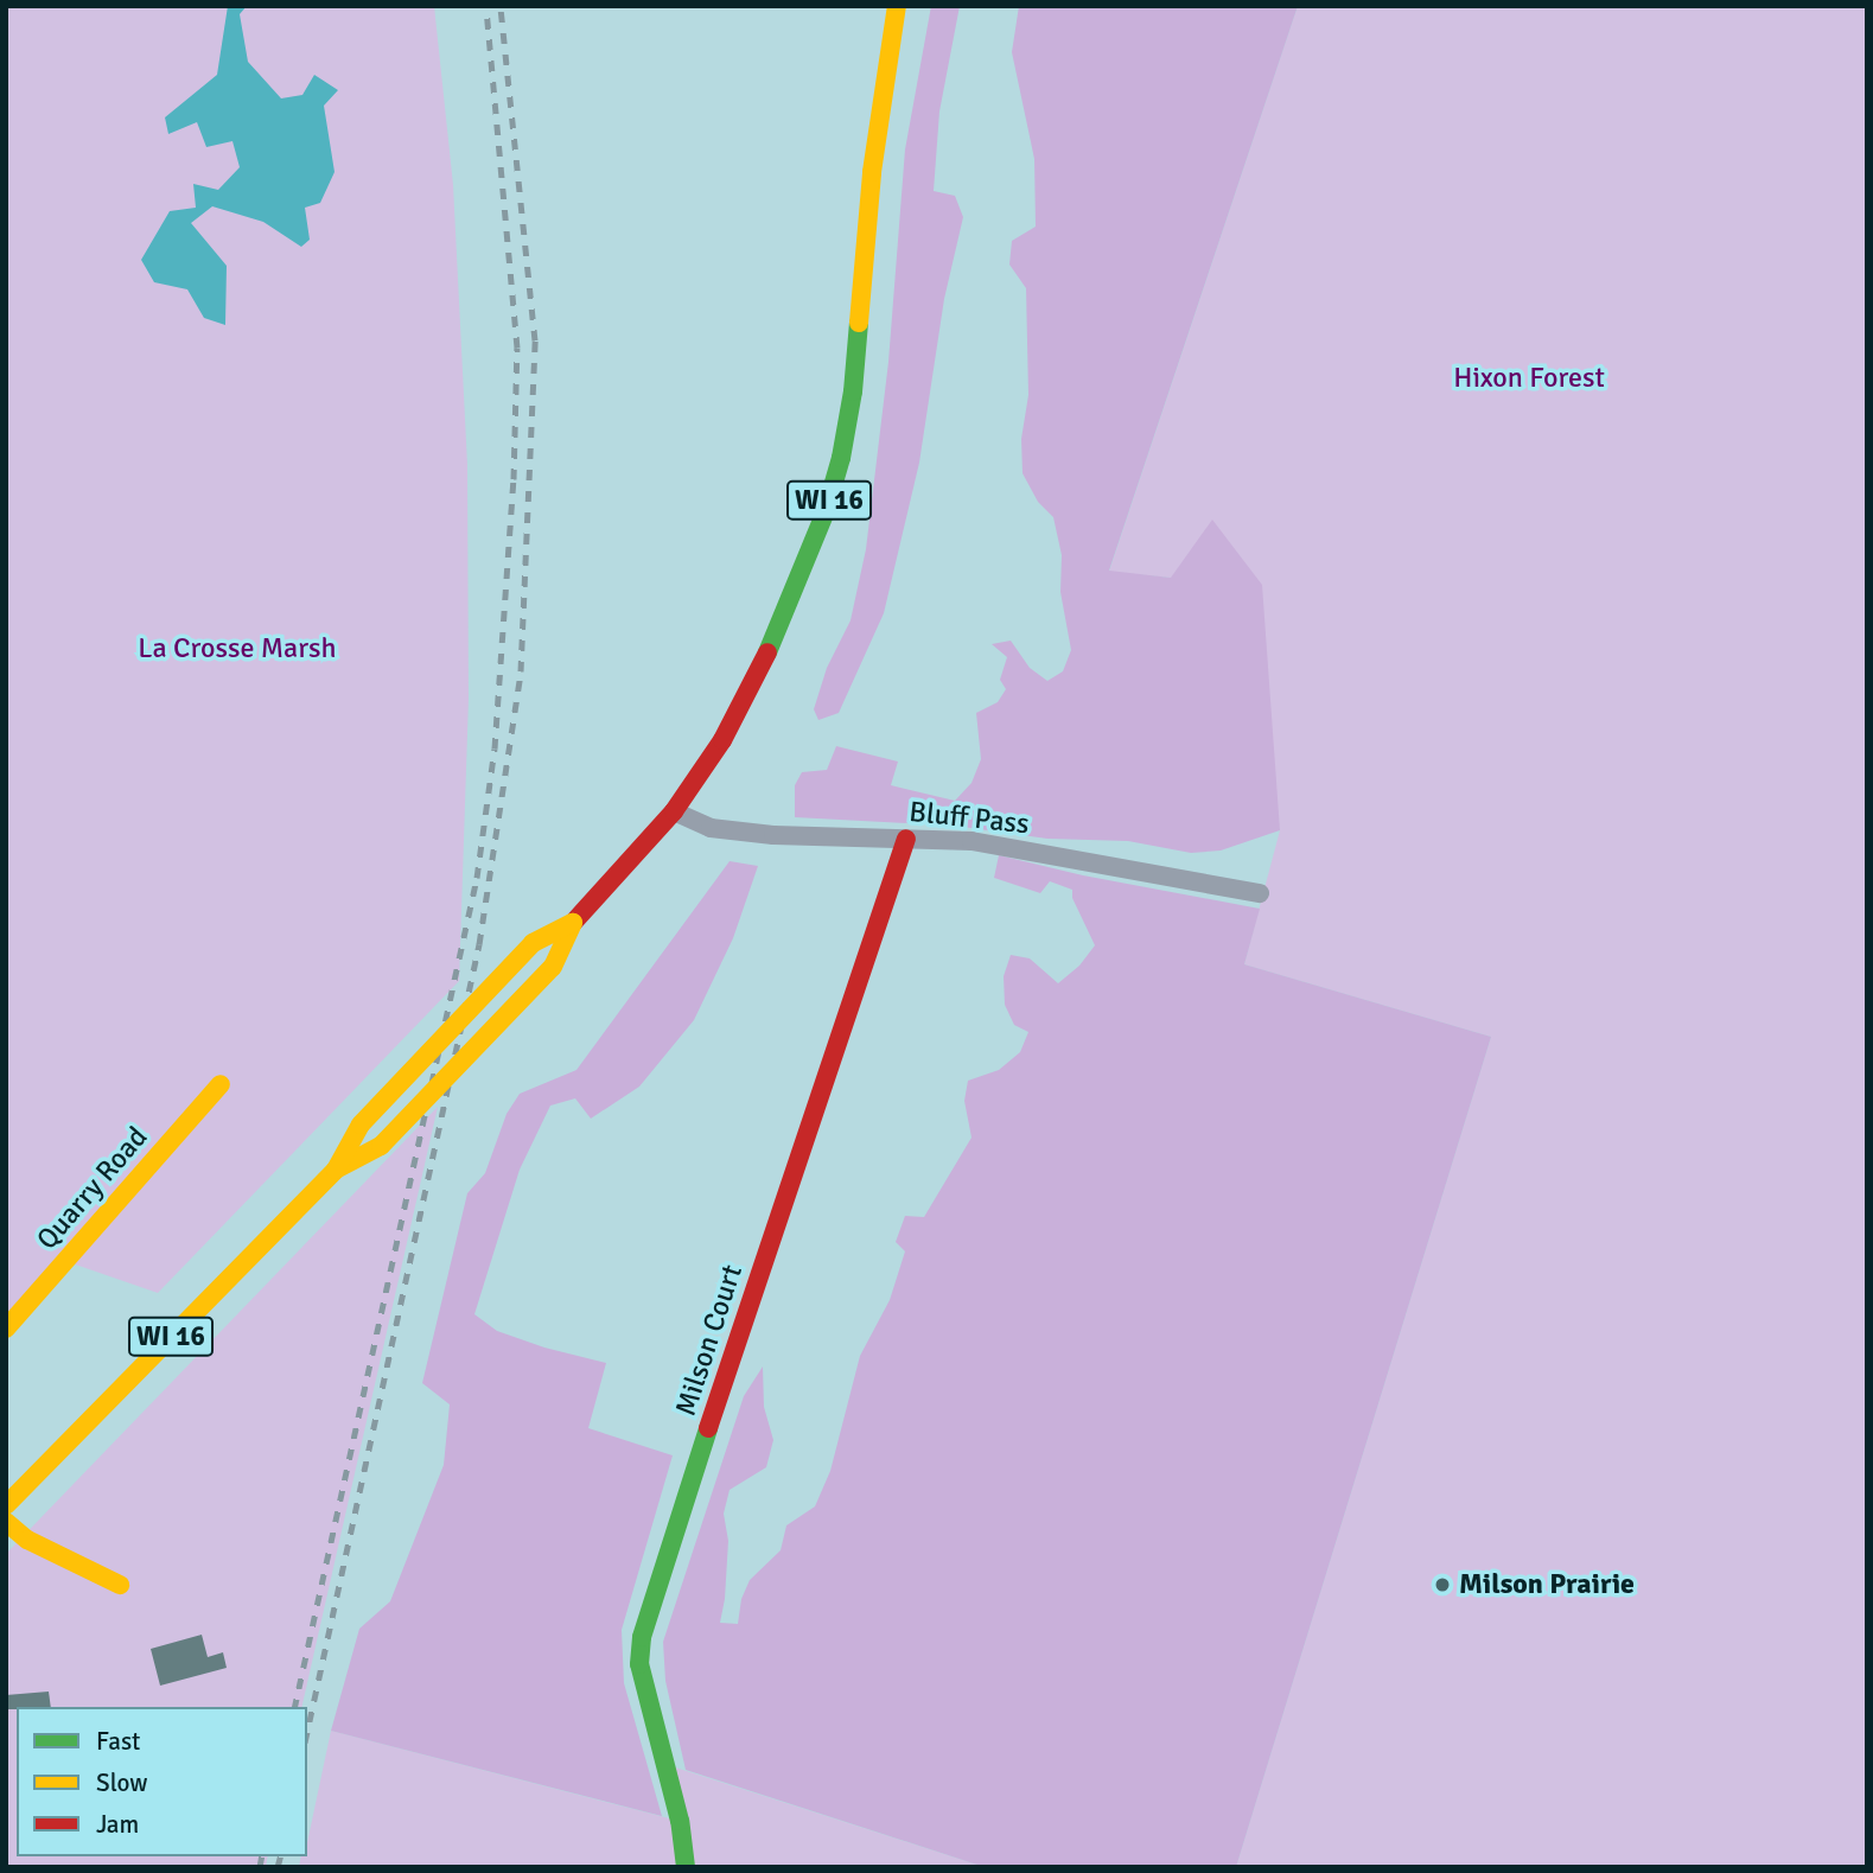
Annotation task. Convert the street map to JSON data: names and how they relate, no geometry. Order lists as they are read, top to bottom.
{
  "streets": {
    "main road": ["WI 16", "Quarry Road", "Milson Court"],
    "street": ["Bluff Pass"]
  },
  "crossings": [
    ["WI 16", "Bluff Pass"],
    ["Bluff Pass", "Milson Court"]
  ],
  "parks": ["Hixon Forest", "La Crosse Marsh"],
  "places": ["Milson Prairie"],
  "legend": ["Fast", "Slow", "Jam"]
}
